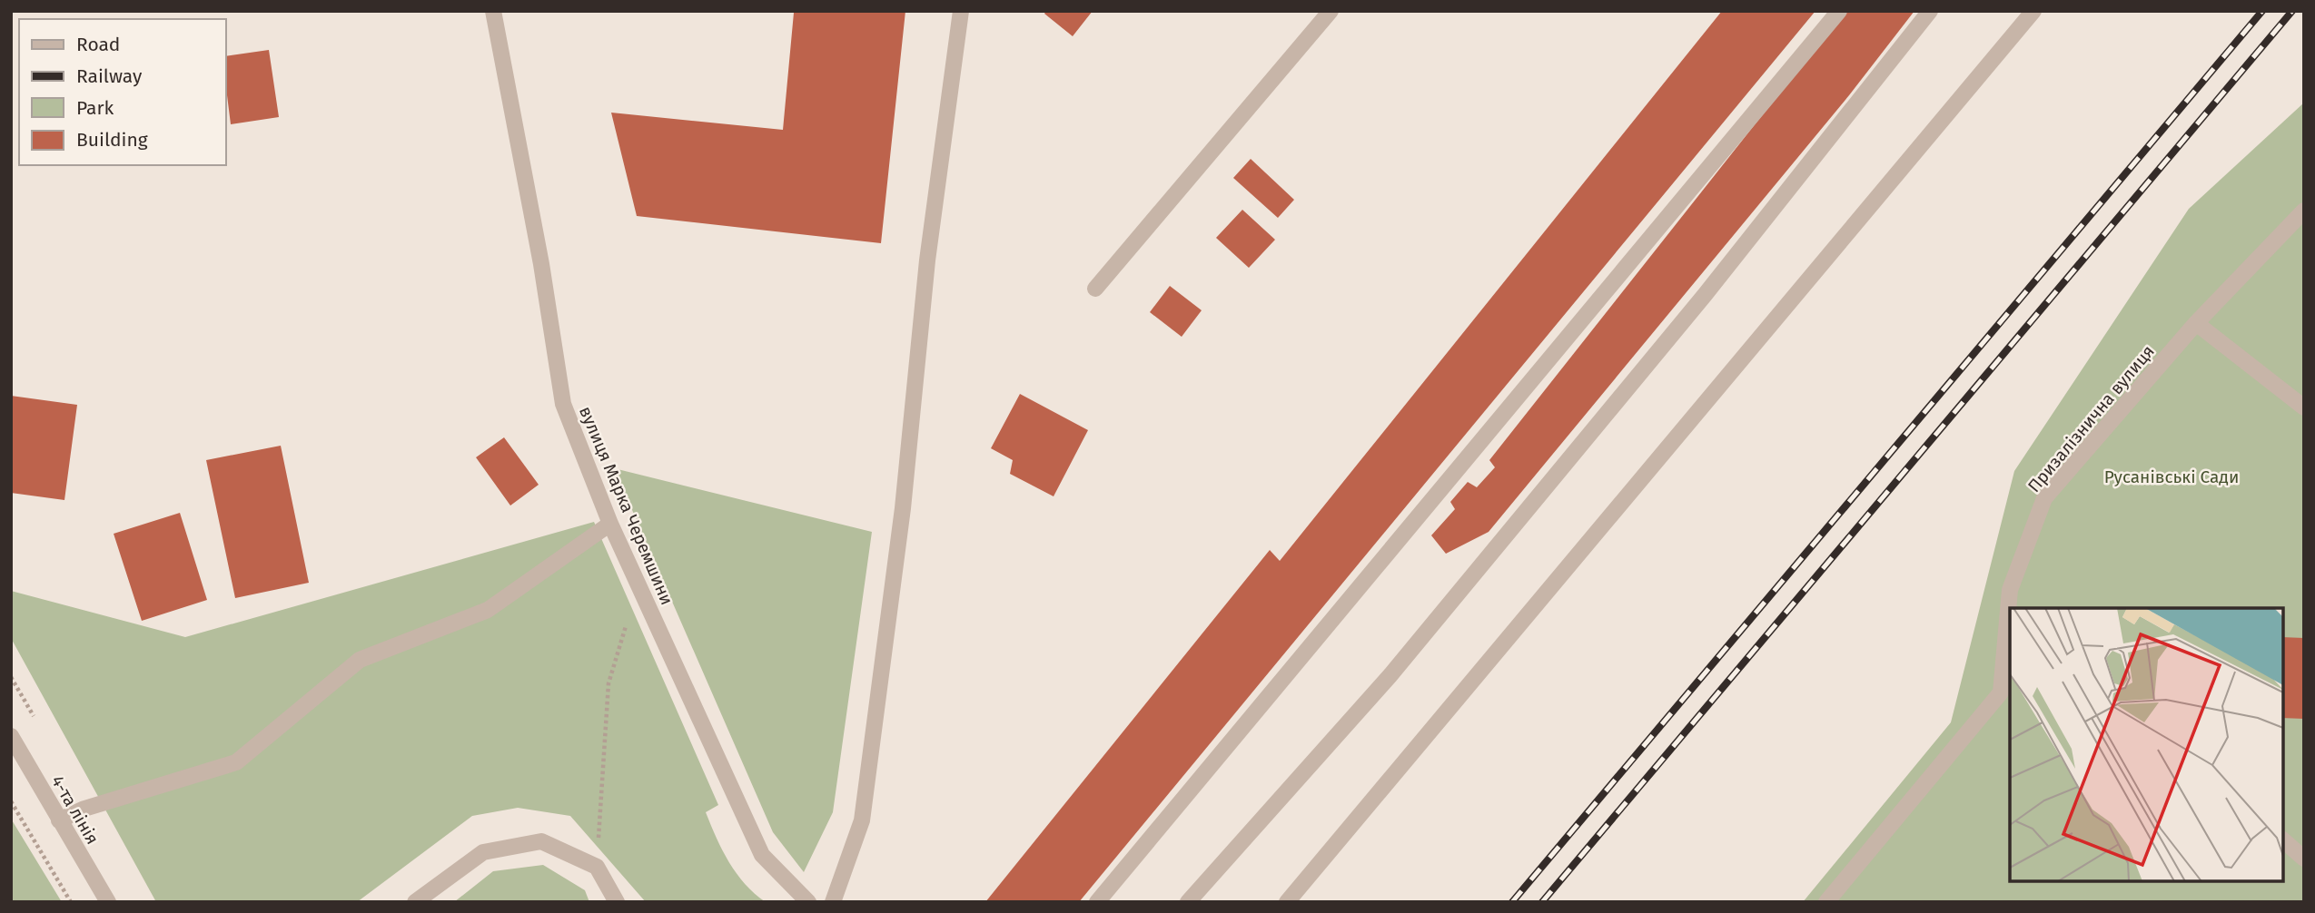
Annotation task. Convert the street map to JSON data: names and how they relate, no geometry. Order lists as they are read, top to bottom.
{
  "streets": {
    "street": ["Призалізнична вулиця", "вулиця Марка Черемшини", "4-та лінія"]
  },
  "parks": ["Русанівські Сади"],
  "legend": [
    "Road",
    "Railway",
    "Park",
    "Building"
  ]
}
